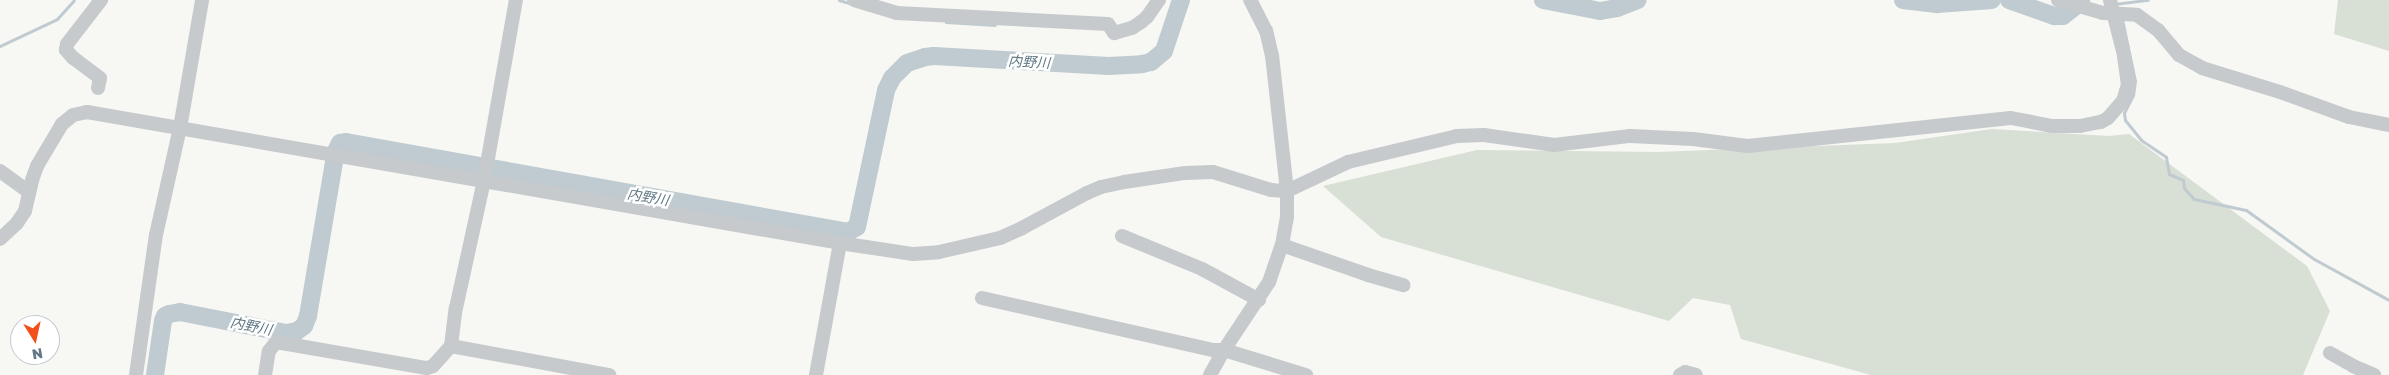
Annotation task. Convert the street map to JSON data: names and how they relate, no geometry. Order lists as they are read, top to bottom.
{
  "water": ["内野川"],
  "north": "bottom"
}
